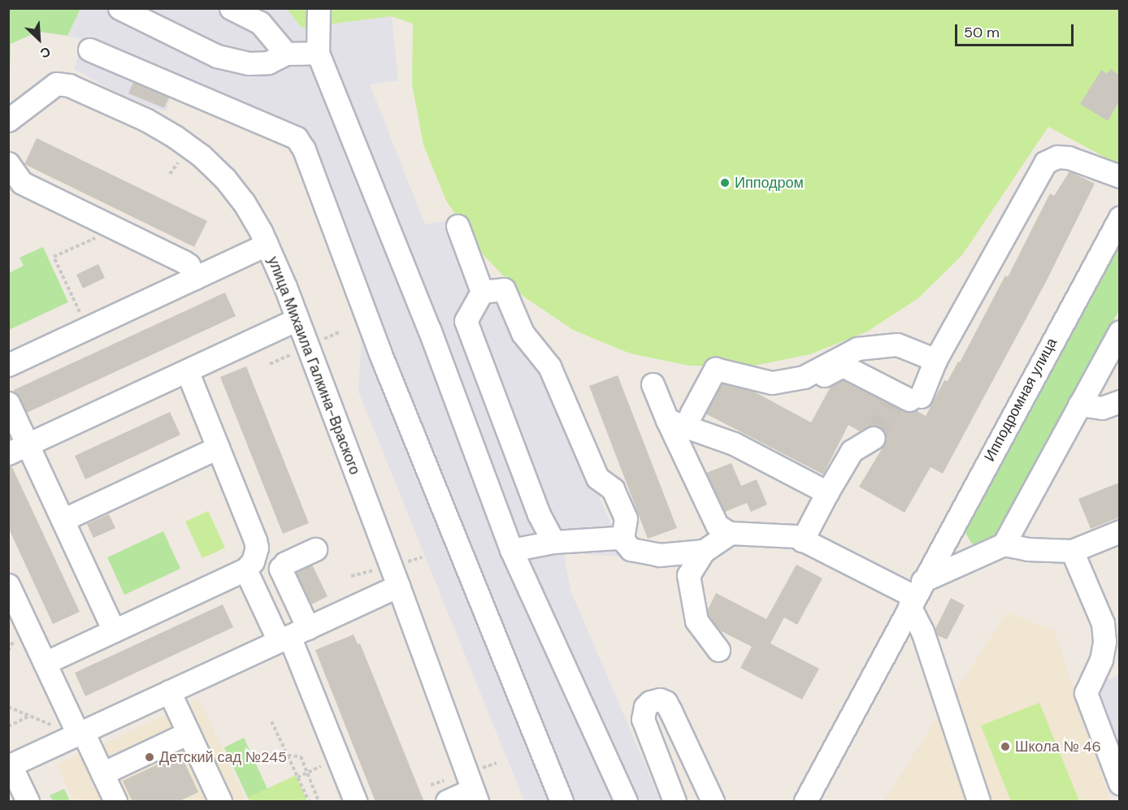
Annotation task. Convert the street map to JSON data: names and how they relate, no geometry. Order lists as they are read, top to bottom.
{
  "streets": {
    "street": ["улица Михаила Галкина-Враского", "Ипподромная улица"]
  },
  "places": ["Ипподром", "Школа № 46", "Детский сад №245"],
  "scale_bar": "50 m",
  "north": "bottom right"
}
